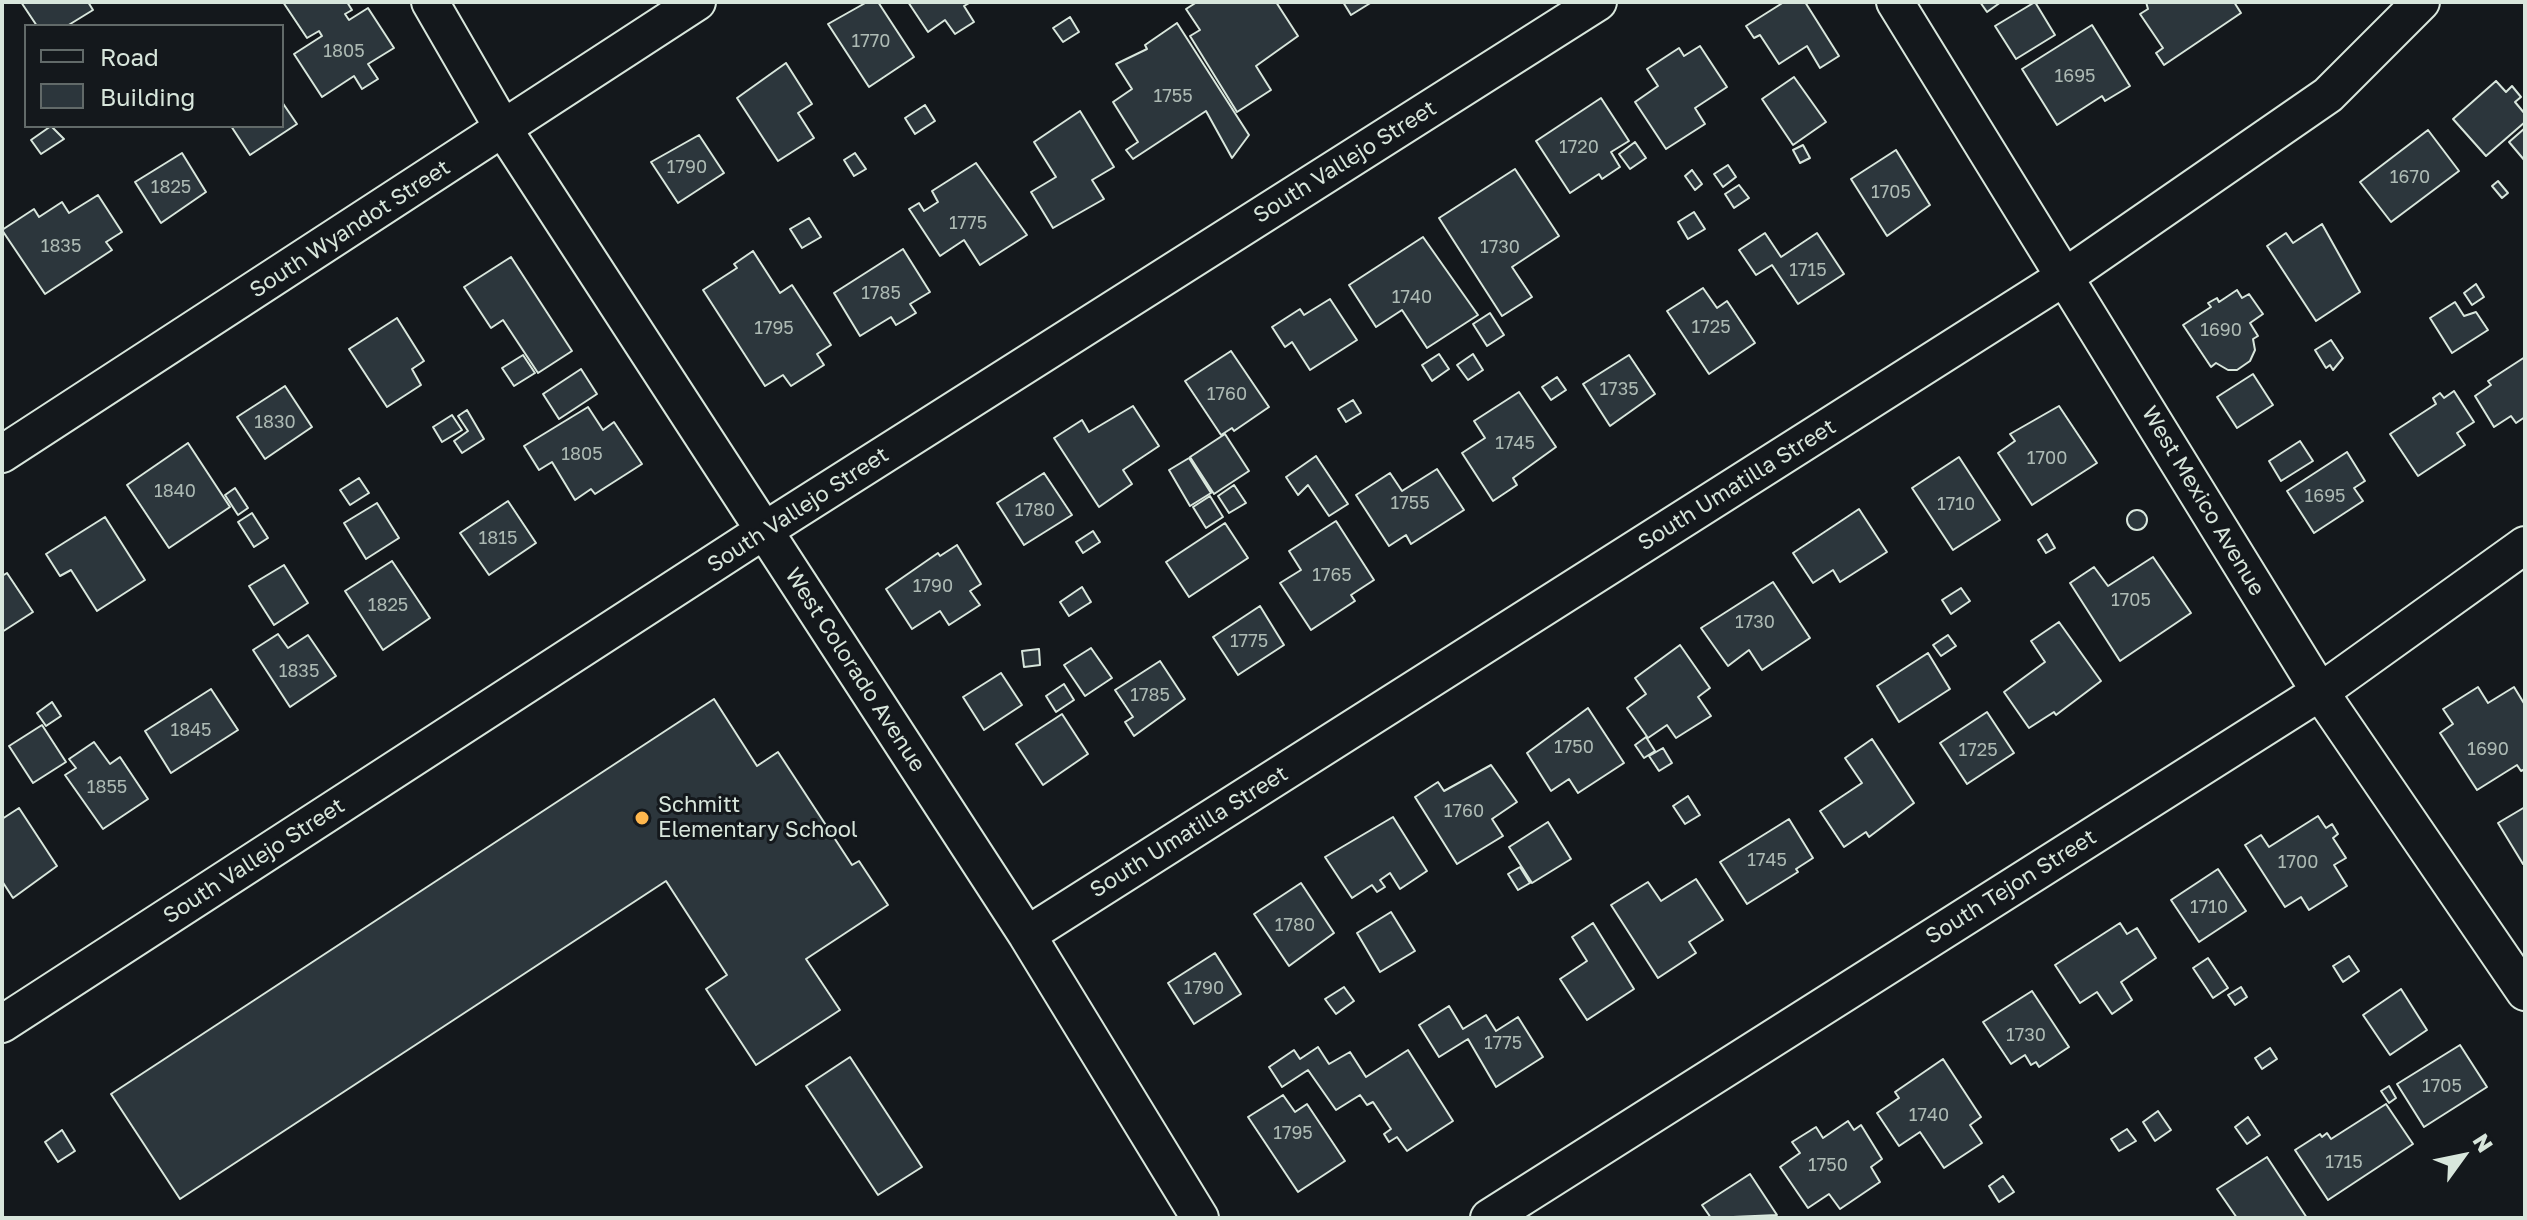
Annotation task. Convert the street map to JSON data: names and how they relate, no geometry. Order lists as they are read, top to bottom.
{
  "streets": {
    "street": [
      "South Vallejo Street",
      "South Wyandot Street",
      "South Umatilla Street",
      "West Mexico Avenue",
      "West Colorado Avenue",
      "South Tejon Street"
    ]
  },
  "crossings": [
    ["South Vallejo Street", "West Colorado Avenue"],
    ["South Wyandot Street", "West Colorado Avenue"],
    ["South Umatilla Street", "West Mexico Avenue"],
    ["South Umatilla Street", "West Colorado Avenue"],
    ["West Mexico Avenue", "South Tejon Street"]
  ],
  "places": ["Schmitt Elementary School"],
  "house_numbers": [
    "1770",
    "1805",
    "1695",
    "1755",
    "1720",
    "1790",
    "1670",
    "1825",
    "1705",
    "1775",
    "1835",
    "1730",
    "1715",
    "1785",
    "1740",
    "1725",
    "1795",
    "1690",
    "1735",
    "1760",
    "1830",
    "1745",
    "1805",
    "1700",
    "1840",
    "1695",
    "1755",
    "1710",
    "1780",
    "1815",
    "1765",
    "1790",
    "1705",
    "1825",
    "1730",
    "1775",
    "1835",
    "1785",
    "1845",
    "1750",
    "1690",
    "1725",
    "1855",
    "1760",
    "1745",
    "1700",
    "1710",
    "1780",
    "1790",
    "1730",
    "1775",
    "1705",
    "1740",
    "1795",
    "1715",
    "1750"
  ],
  "legend": ["Road", "Building"],
  "north": "top right"
}
